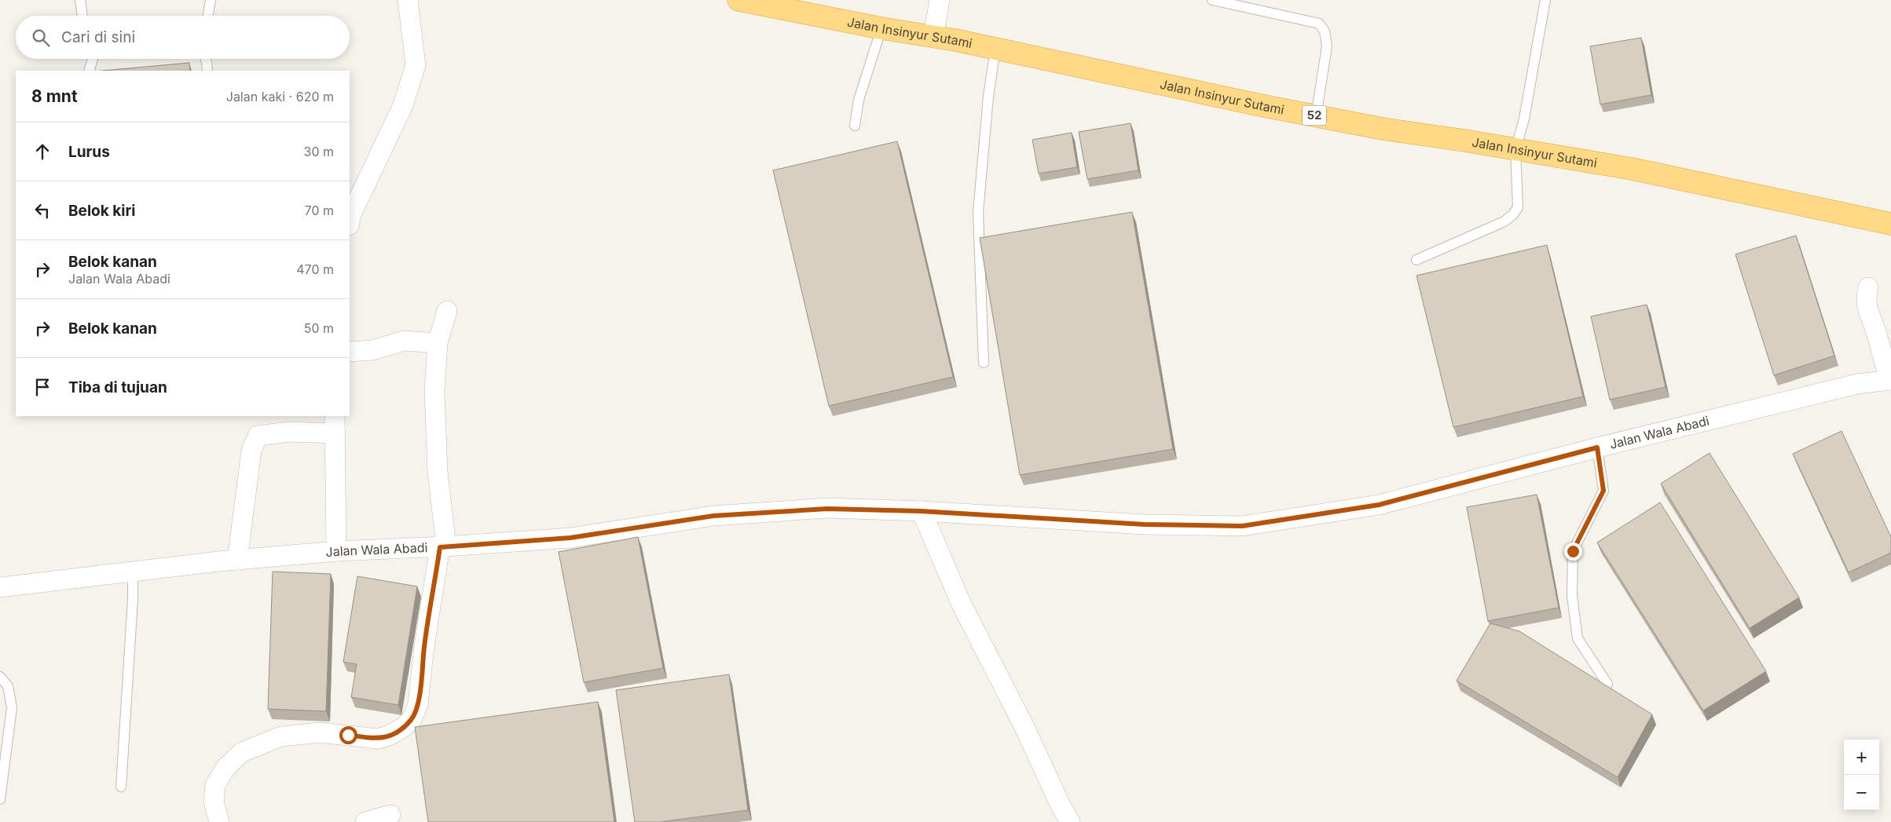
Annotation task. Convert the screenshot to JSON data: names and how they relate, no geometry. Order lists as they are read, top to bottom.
{
  "streets": {
    "highway": ["Jalan Insinyur Sutami", "52"],
    "street": ["Jalan Wala Abadi"]
  },
  "page": {
    "search": "Cari di sini",
    "heading": ["8 mnt", "Jalan kaki · 620 m"],
    "list": [
      ["Lurus", "30 m"],
      ["Belok kiri", "70 m"],
      ["Belok kanan", "Jalan Wala Abadi", "470 m"],
      ["Belok kanan", "50 m"],
      "Tiba di tujuan"
    ],
    "map_buttons": ["+", "−"]
  }
}
